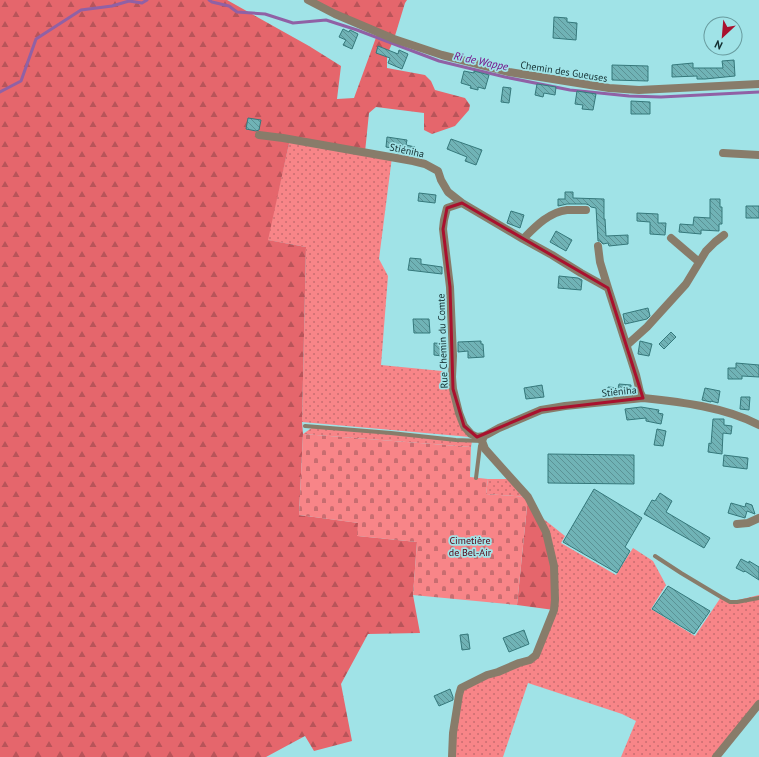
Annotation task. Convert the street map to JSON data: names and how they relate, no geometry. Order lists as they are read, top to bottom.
{
  "streets": {
    "street": ["Chemin des Gueuses", "Stiéniha", "Rue Chemin du Comte"]
  },
  "crossings": [
    ["Stiéniha", "Rue Chemin du Comte"]
  ],
  "water": ["Ri de Wappe"],
  "parks": ["Cimetière de Bel-Air"],
  "north": "bottom left"
}
